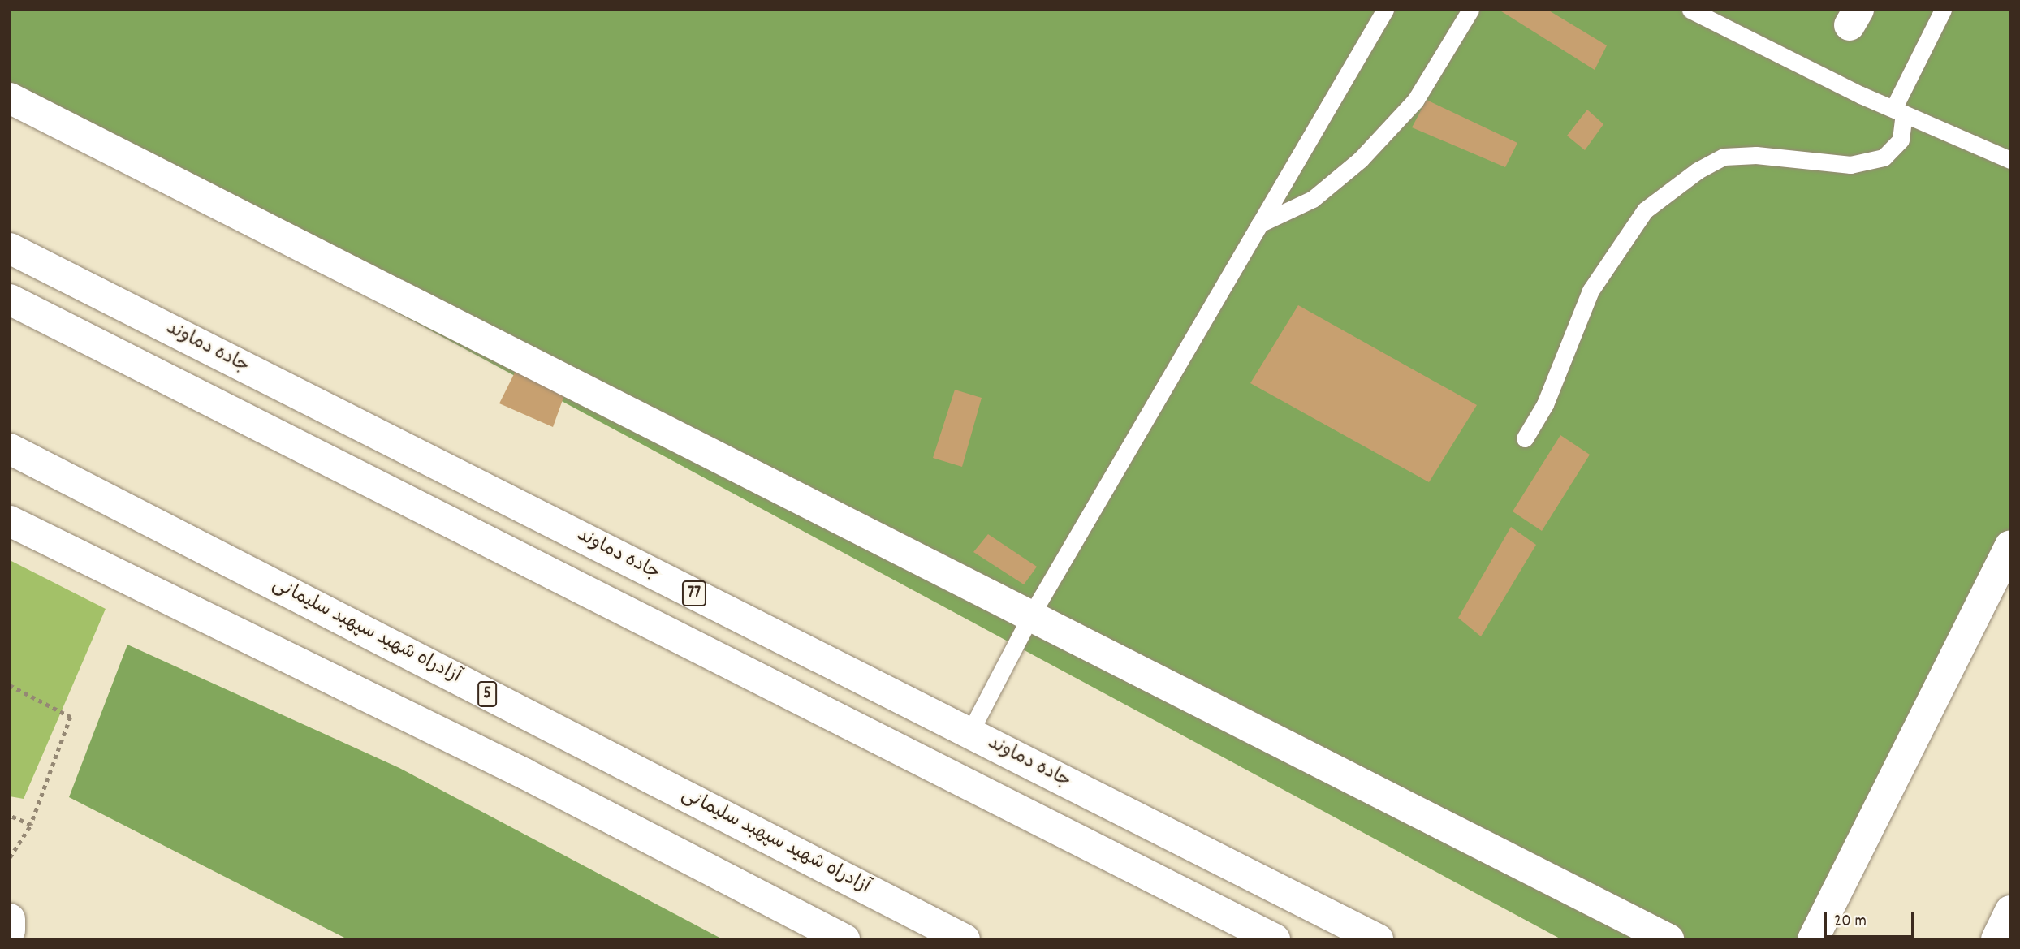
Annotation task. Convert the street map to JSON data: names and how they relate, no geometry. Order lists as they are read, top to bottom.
{
  "streets": {
    "main road": [
      "جاده دماوند",
      "77",
      "آزادراه شهید سپهبد سلیمانی",
      "5"
    ]
  },
  "scale_bar": "20 m"
}
